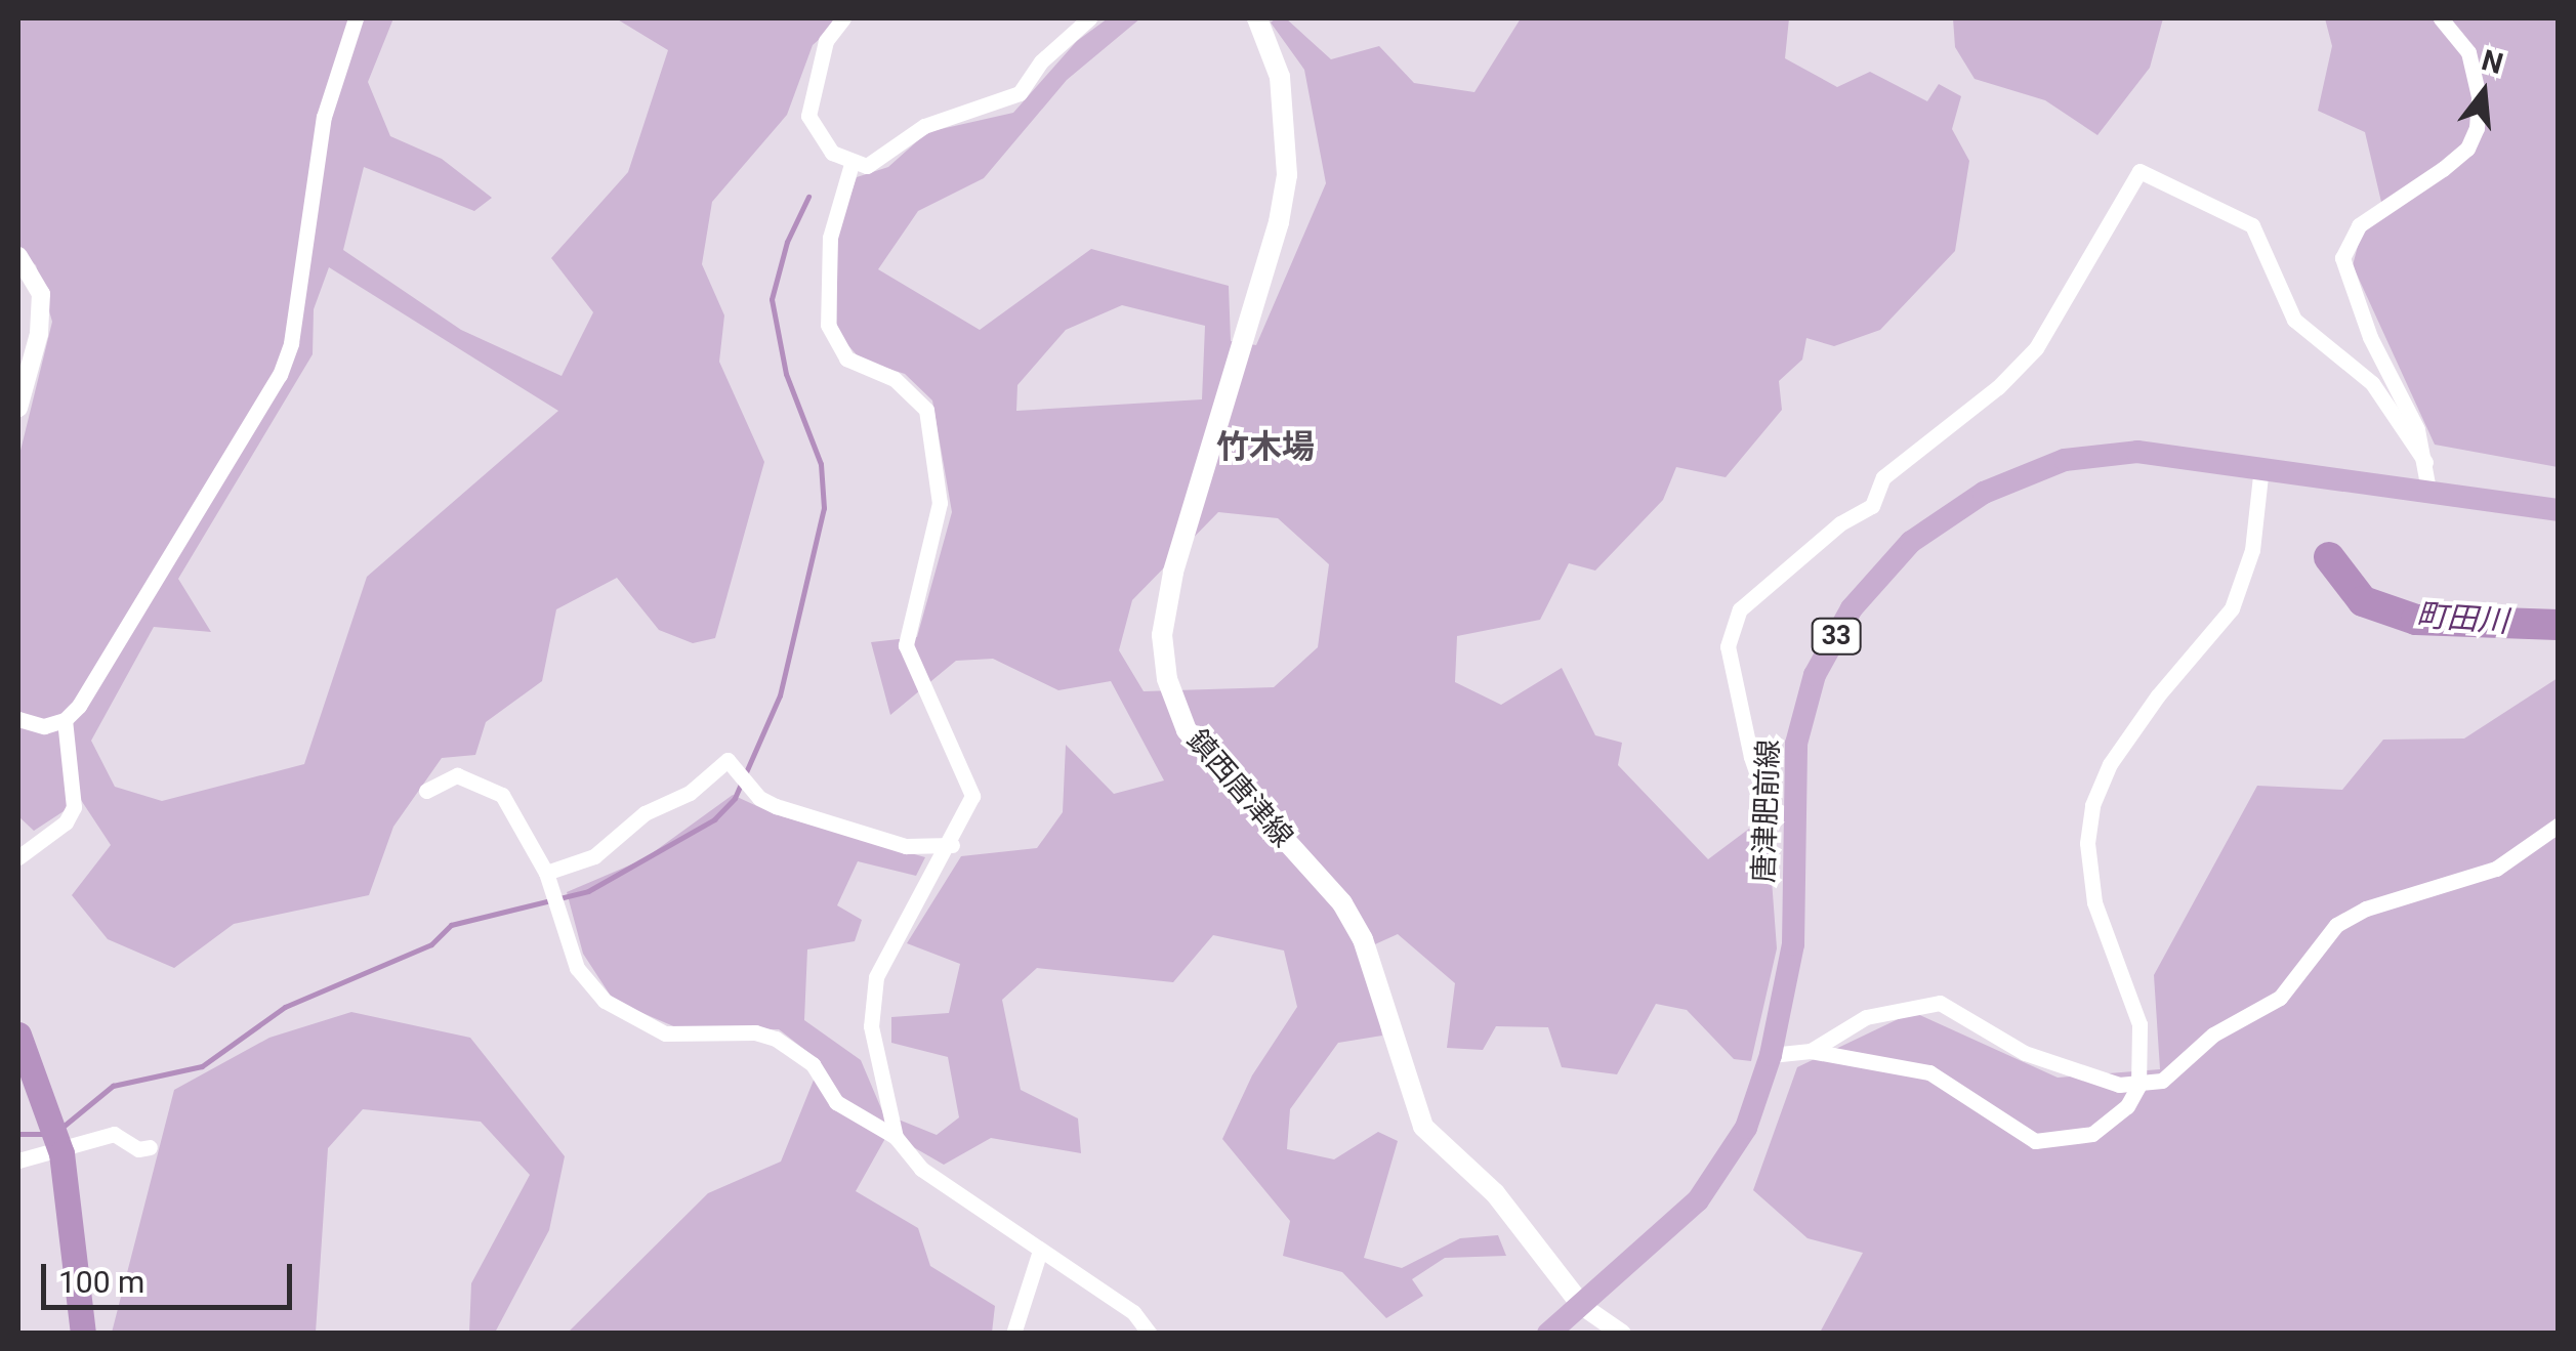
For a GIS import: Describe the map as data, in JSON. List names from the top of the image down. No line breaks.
{"streets":{"main road":["33","鎮西唐津線","唐津肥前線"]},"crossings":[["鎮西唐津線","唐津肥前線"]],"districts":["竹木場"],"water":["町田川"],"scale_bar":"100 m","north":"top"}
